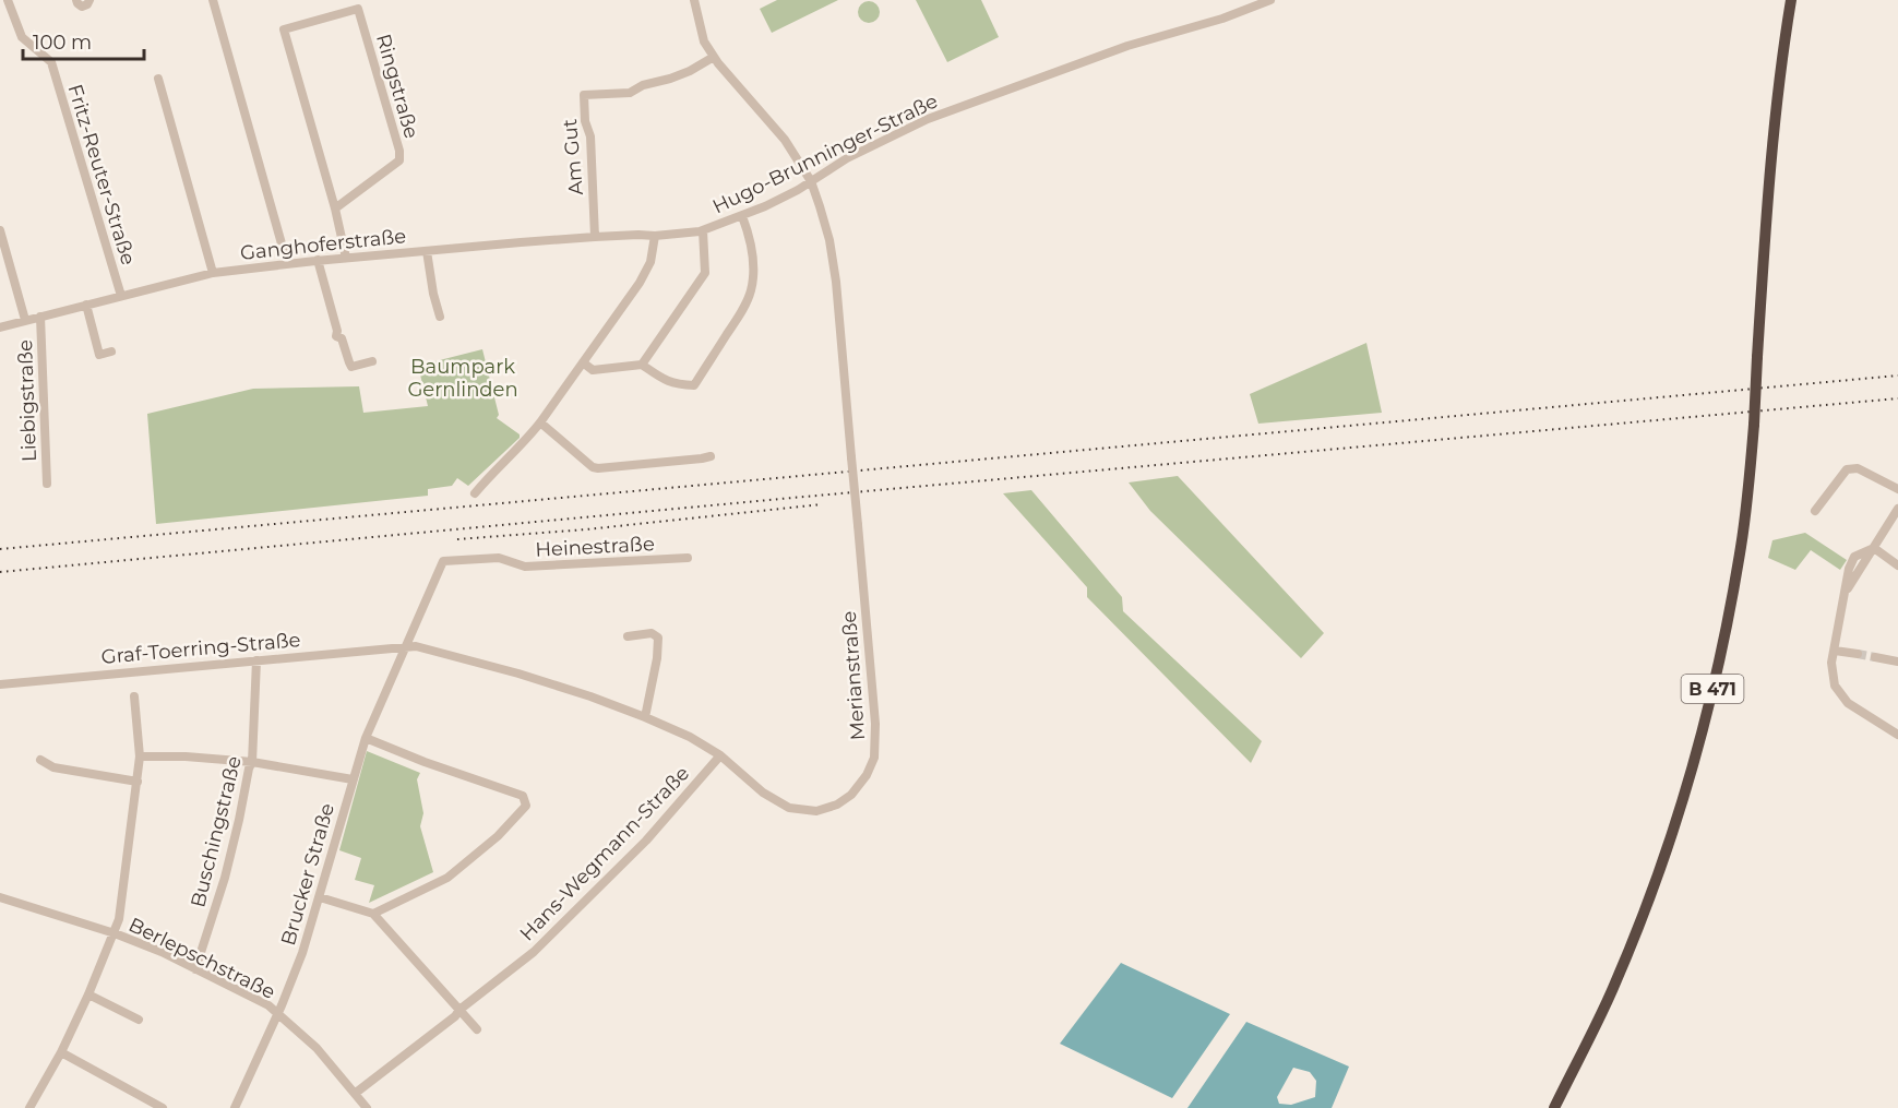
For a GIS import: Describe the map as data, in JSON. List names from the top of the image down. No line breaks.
{"streets":{"highway":["B 471"],"street":["Ringstraße","Hugo-Brunninger-Straße","Am Gut","Fritz-Reuter-Straße","Ganghoferstraße","Liebigstraße","Heinestraße","Graf-Toerring-Straße","Merianstraße","Buschingstraße","Hans-Wegmann-Straße","Brucker Straße","Berlepschstraße"]},"crossings":[["Ringstraße","Ganghoferstraße"],["Hugo-Brunninger-Straße","Ganghoferstraße"],["Hugo-Brunninger-Straße","Merianstraße"],["Am Gut","Ganghoferstraße"],["Am Gut","Merianstraße"],["Fritz-Reuter-Straße","Ganghoferstraße"],["Ganghoferstraße","Liebigstraße"],["Heinestraße","Graf-Toerring-Straße"],["Heinestraße","Merianstraße"],["Heinestraße","Brucker Straße"],["Graf-Toerring-Straße","Merianstraße"],["Graf-Toerring-Straße","Buschingstraße"],["Graf-Toerring-Straße","Brucker Straße"],["Merianstraße","Hans-Wegmann-Straße"],["Merianstraße","Brucker Straße"],["Buschingstraße","Berlepschstraße"],["Hans-Wegmann-Straße","Berlepschstraße"],["Brucker Straße","Berlepschstraße"]],"parks":["Baumpark Gernlinden"],"scale_bar":"100 m"}
